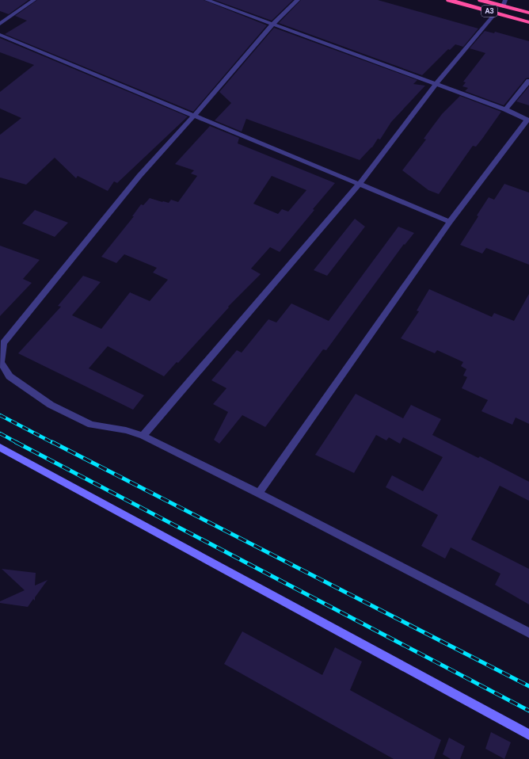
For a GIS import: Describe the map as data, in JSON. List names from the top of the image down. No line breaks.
{"streets":{"highway":["A3"]}}
